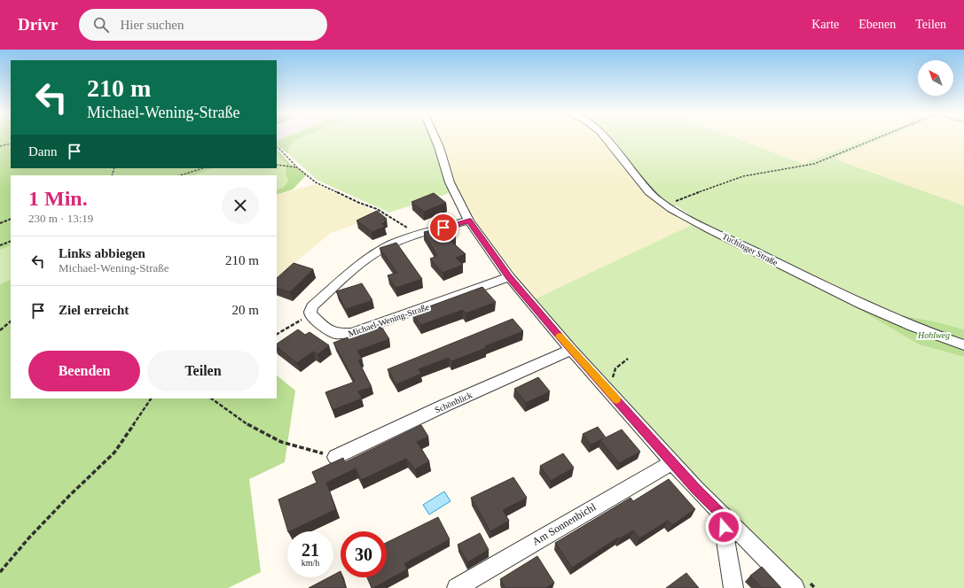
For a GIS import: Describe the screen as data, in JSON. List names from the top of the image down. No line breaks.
{"streets":{"street":["Tuchinger Straße","Michael-Wening-Straße","Schönblick","Am Sonnenbichl"]},"parks":["Hohlweg"],"north":"top left","page":{"header":"Drivr","search":"Hier suchen","nav":["Karte","Ebenen","Teilen"],"turn":["210 m","Michael-Wening-Straße"],"then":"Dann","heading":["1 Min.","230 m · 13:19"],"list":[{"name":"Links abbiegen","note":"Michael-Wening-Straße","value":"210 m"},{"name":"Ziel erreicht","value":"20 m"}],"buttons":["Beenden","Teilen"],"speed":"21 km/h","limit":"30"}}
